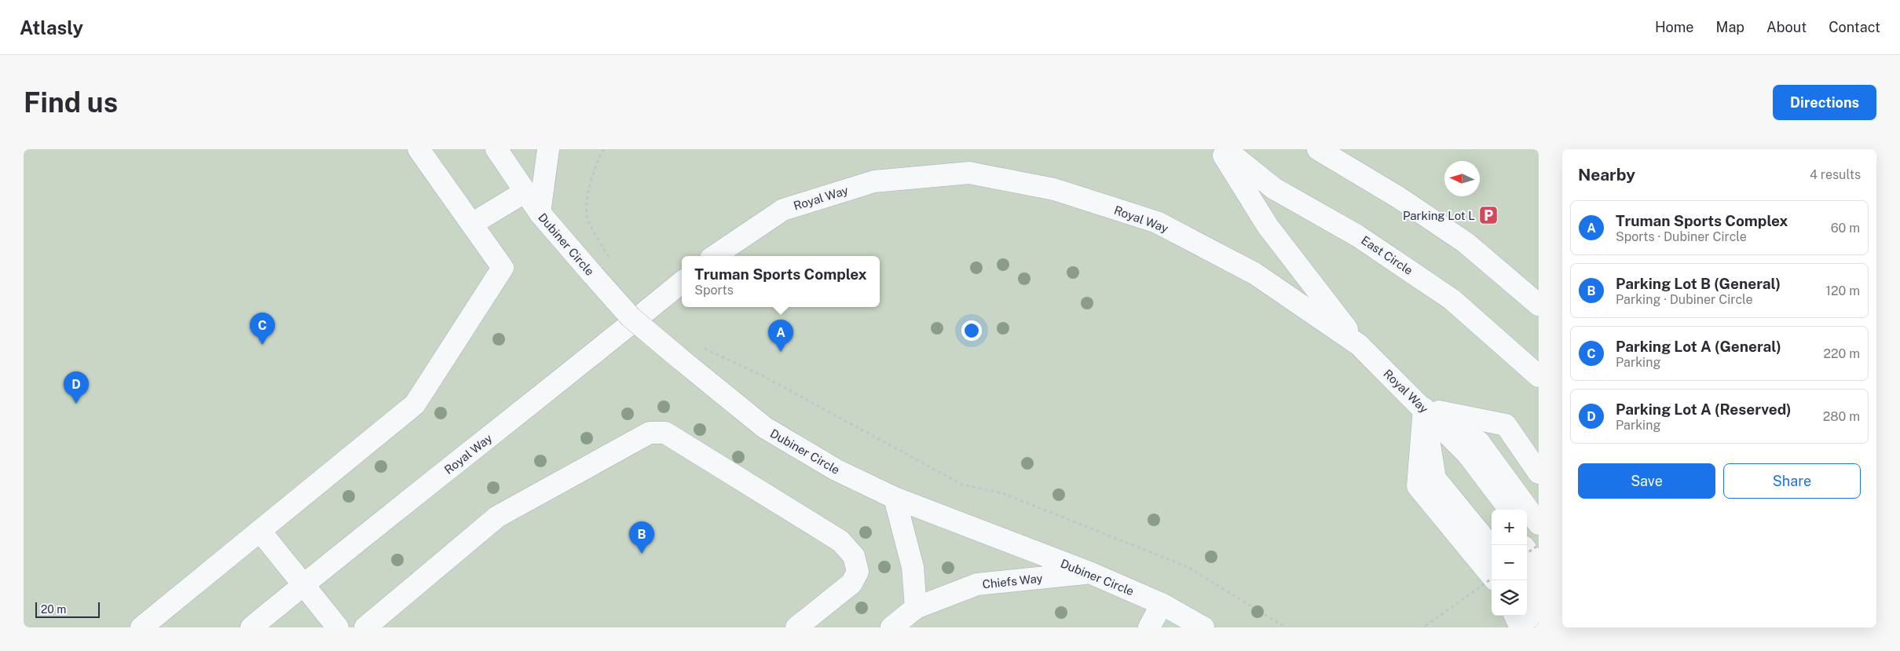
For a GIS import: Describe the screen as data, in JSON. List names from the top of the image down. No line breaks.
{"streets":{"street":["Royal Way","Dubiner Circle","East Circle","Chiefs Way"]},"crossings":[["Dubiner Circle","Chiefs Way"]],"places":{"parking":["Parking Lot L"]},"scale_bar":"20 m","north":"left","page":{"header":"Atlasly","nav":["Home","Map","About","Contact"],"buttons":["Directions",["Save","Share"]],"title":"Find us","heading":["Nearby","4 results"],"list":[{"mark":"A","name":"Truman Sports Complex","note":"Sports · Dubiner Circle","value":"60 m"},{"mark":"B","name":"Parking Lot B (General)","note":"Parking · Dubiner Circle","value":"120 m"},{"mark":"C","name":"Parking Lot A (General)","note":"Parking","value":"220 m"},{"mark":"D","name":"Parking Lot A (Reserved)","note":"Parking","value":"280 m"}],"popup":["Truman Sports Complex","Sports"],"pins":["C","A","D","B"],"map_buttons":["+","−"],"scale":"20 m"}}
